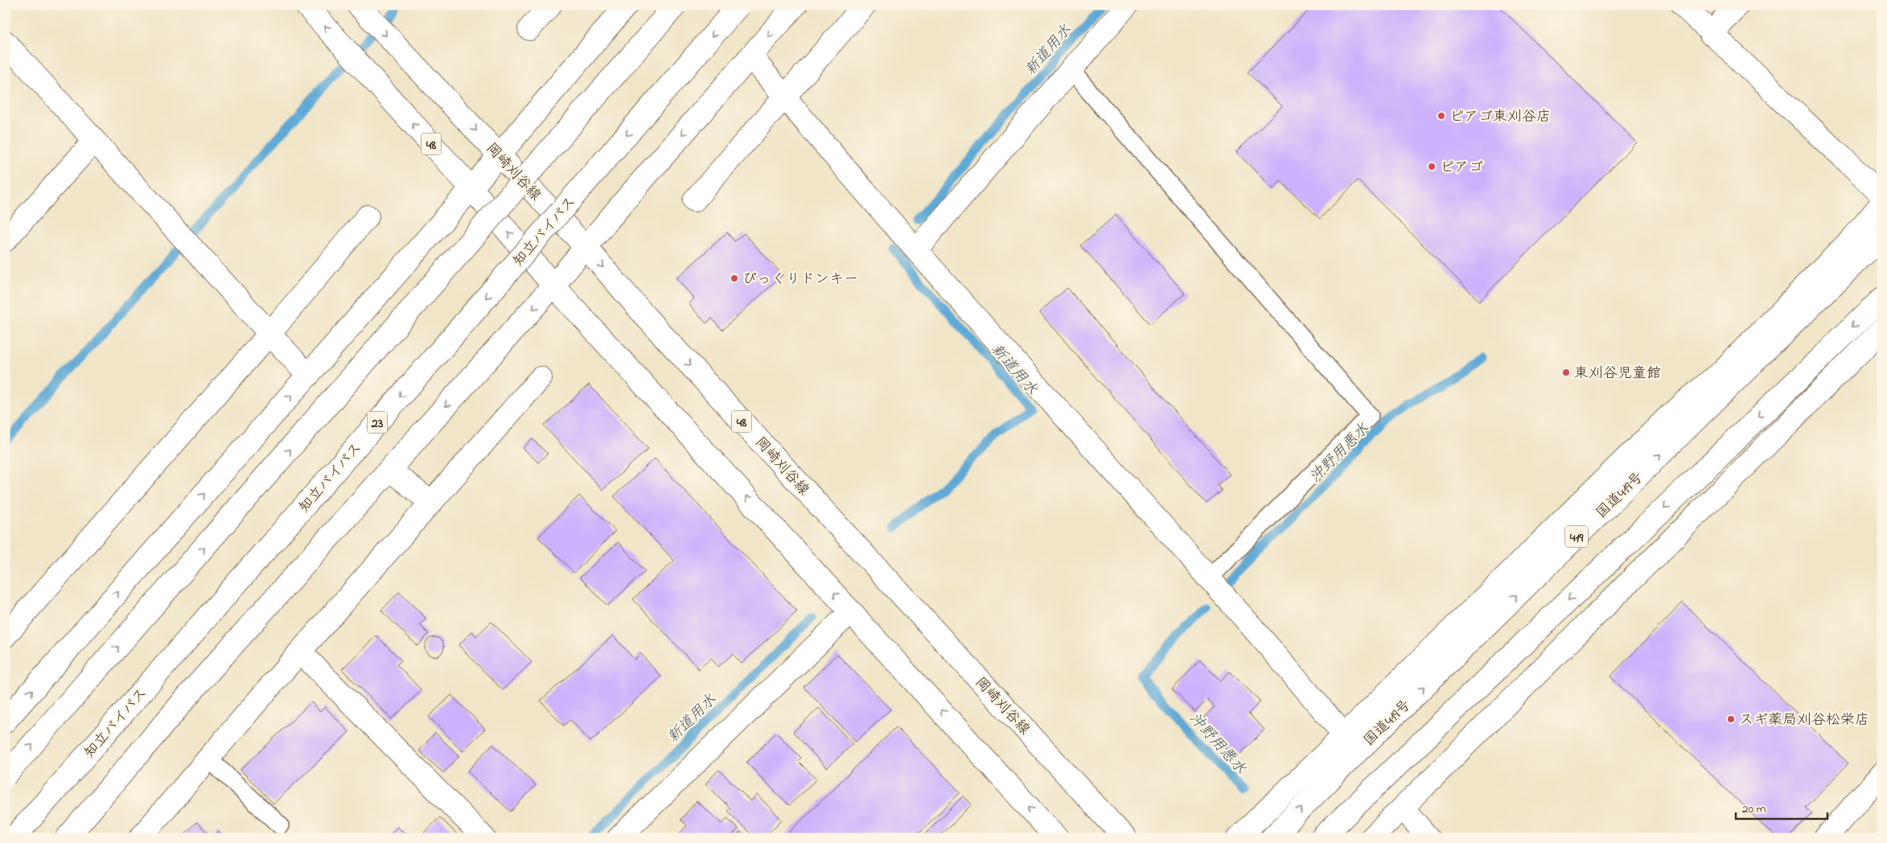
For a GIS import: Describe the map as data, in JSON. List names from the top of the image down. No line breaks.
{"streets":{"main road":["48","岡崎刈谷線","知立バイパス","23","国道419号","419"]},"water":["新道用水","沖野用悪水"],"places":["ピアゴ東刈谷店","ピアゴ","びっくりドンキー","東刈谷児童館","スギ薬局刈谷松栄店"],"scale_bar":"20 m"}
